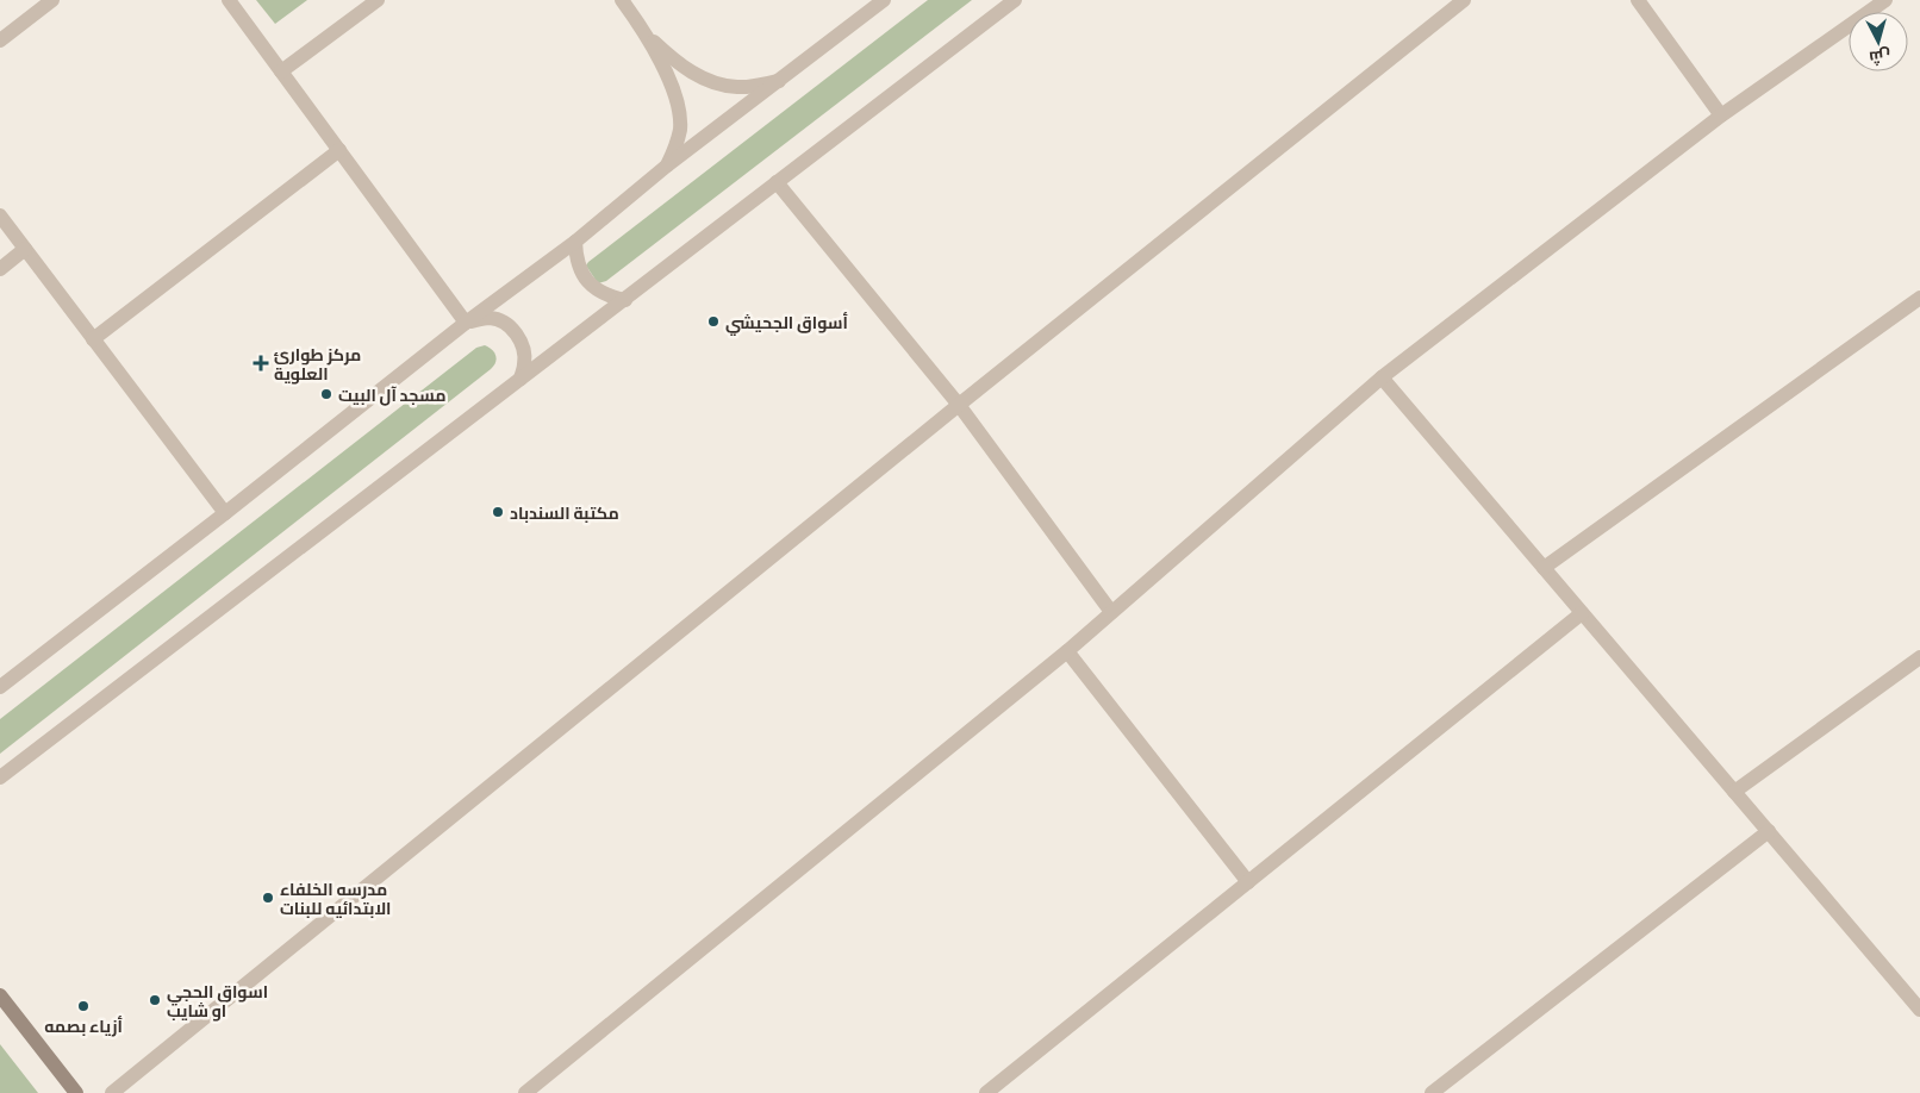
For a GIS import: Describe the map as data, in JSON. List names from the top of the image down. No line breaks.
{"places":{"other":["أسواق الجحيشي","مسجد آل البيت","مكتبة السندباد","مدرسه الخلفاء الابتدائيه للبنات","اسواق الحجي او شايب","أزياء بصمه"],"health":["مركز طوارئ العلوية"]},"north":"bottom"}
